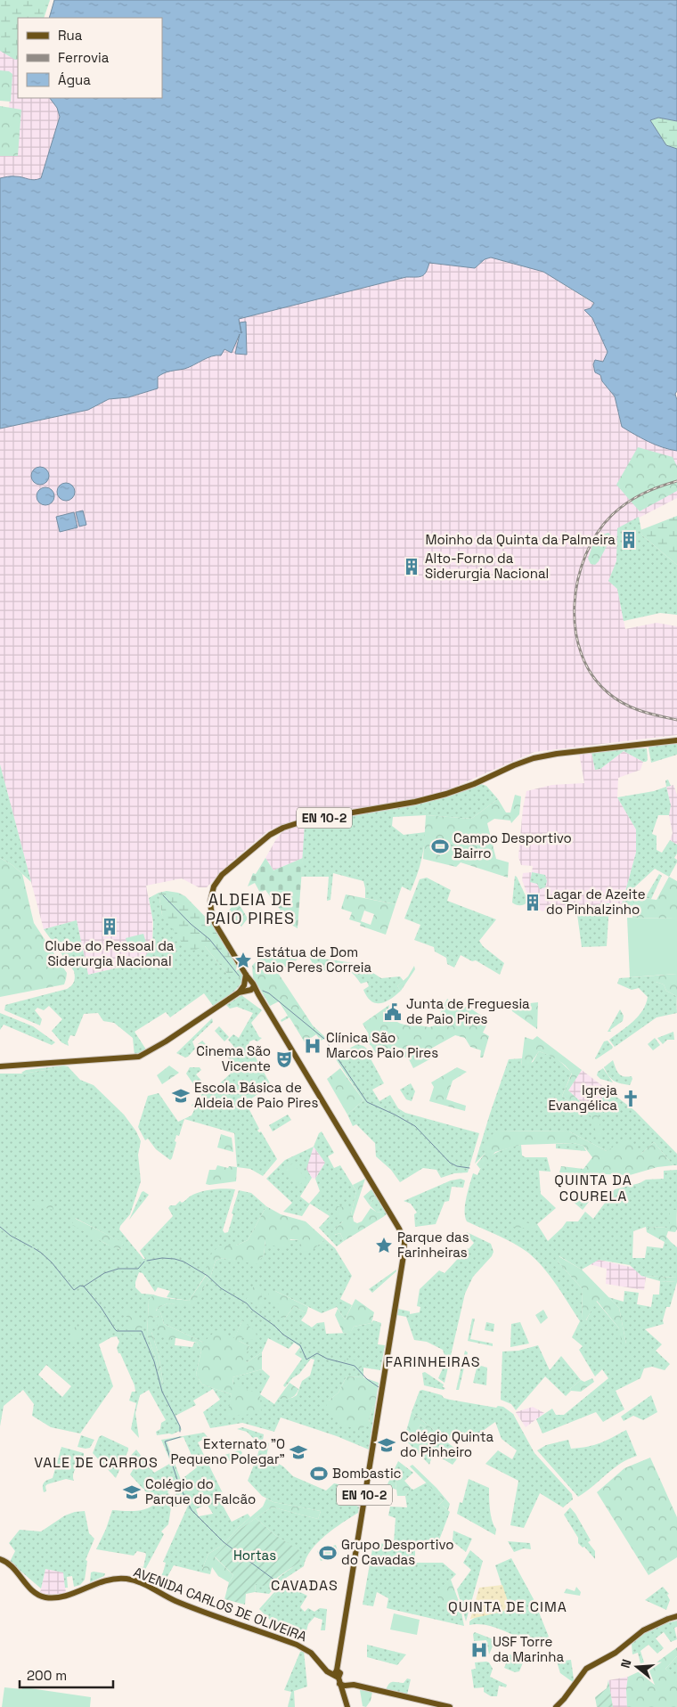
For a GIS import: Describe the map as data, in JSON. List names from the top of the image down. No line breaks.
{"streets":{"main road":["EN 10-2","AVENIDA CARLOS DE OLIVEIRA"]},"crossings":[["EN 10-2","AVENIDA CARLOS DE OLIVEIRA"]],"districts":["ALDEIA DE PAIO PIRES","QUINTA DA COURELA","FARINHEIRAS","VALE DE CARROS","CAVADAS","QUINTA DE CIMA"],"parks":["Hortas"],"places":{"building":["Moinho da Quinta da Palmeira","Alto-Forno da Siderurgia Nacional","Lagar de Azeite do Pinhalzinho","Clube do Pessoal da Siderurgia Nacional"],"sports":["Campo Desportivo Bairro","Bombastic","Grupo Desportivo do Cavadas"],"place":["Estátua de Dom Paio Peres Correia","Parque das Farinheiras"],"public building":["Junta de Freguesia de Paio Pires"],"hospital":["Clínica São Marcos Paio Pires","USF Torre da Marinha"],"theatre":["Cinema São Vicente"],"school or university":["Escola Básica de Aldeia de Paio Pires","Colégio Quinta do Pinheiro","Externato \"O Pequeno Polegar\"","Colégio do Parque do Falcão"],"church":["Igreja Evangélica"]},"legend":["Rua","Ferrovia","Água"],"scale_bar":"200 m","north":"left"}
